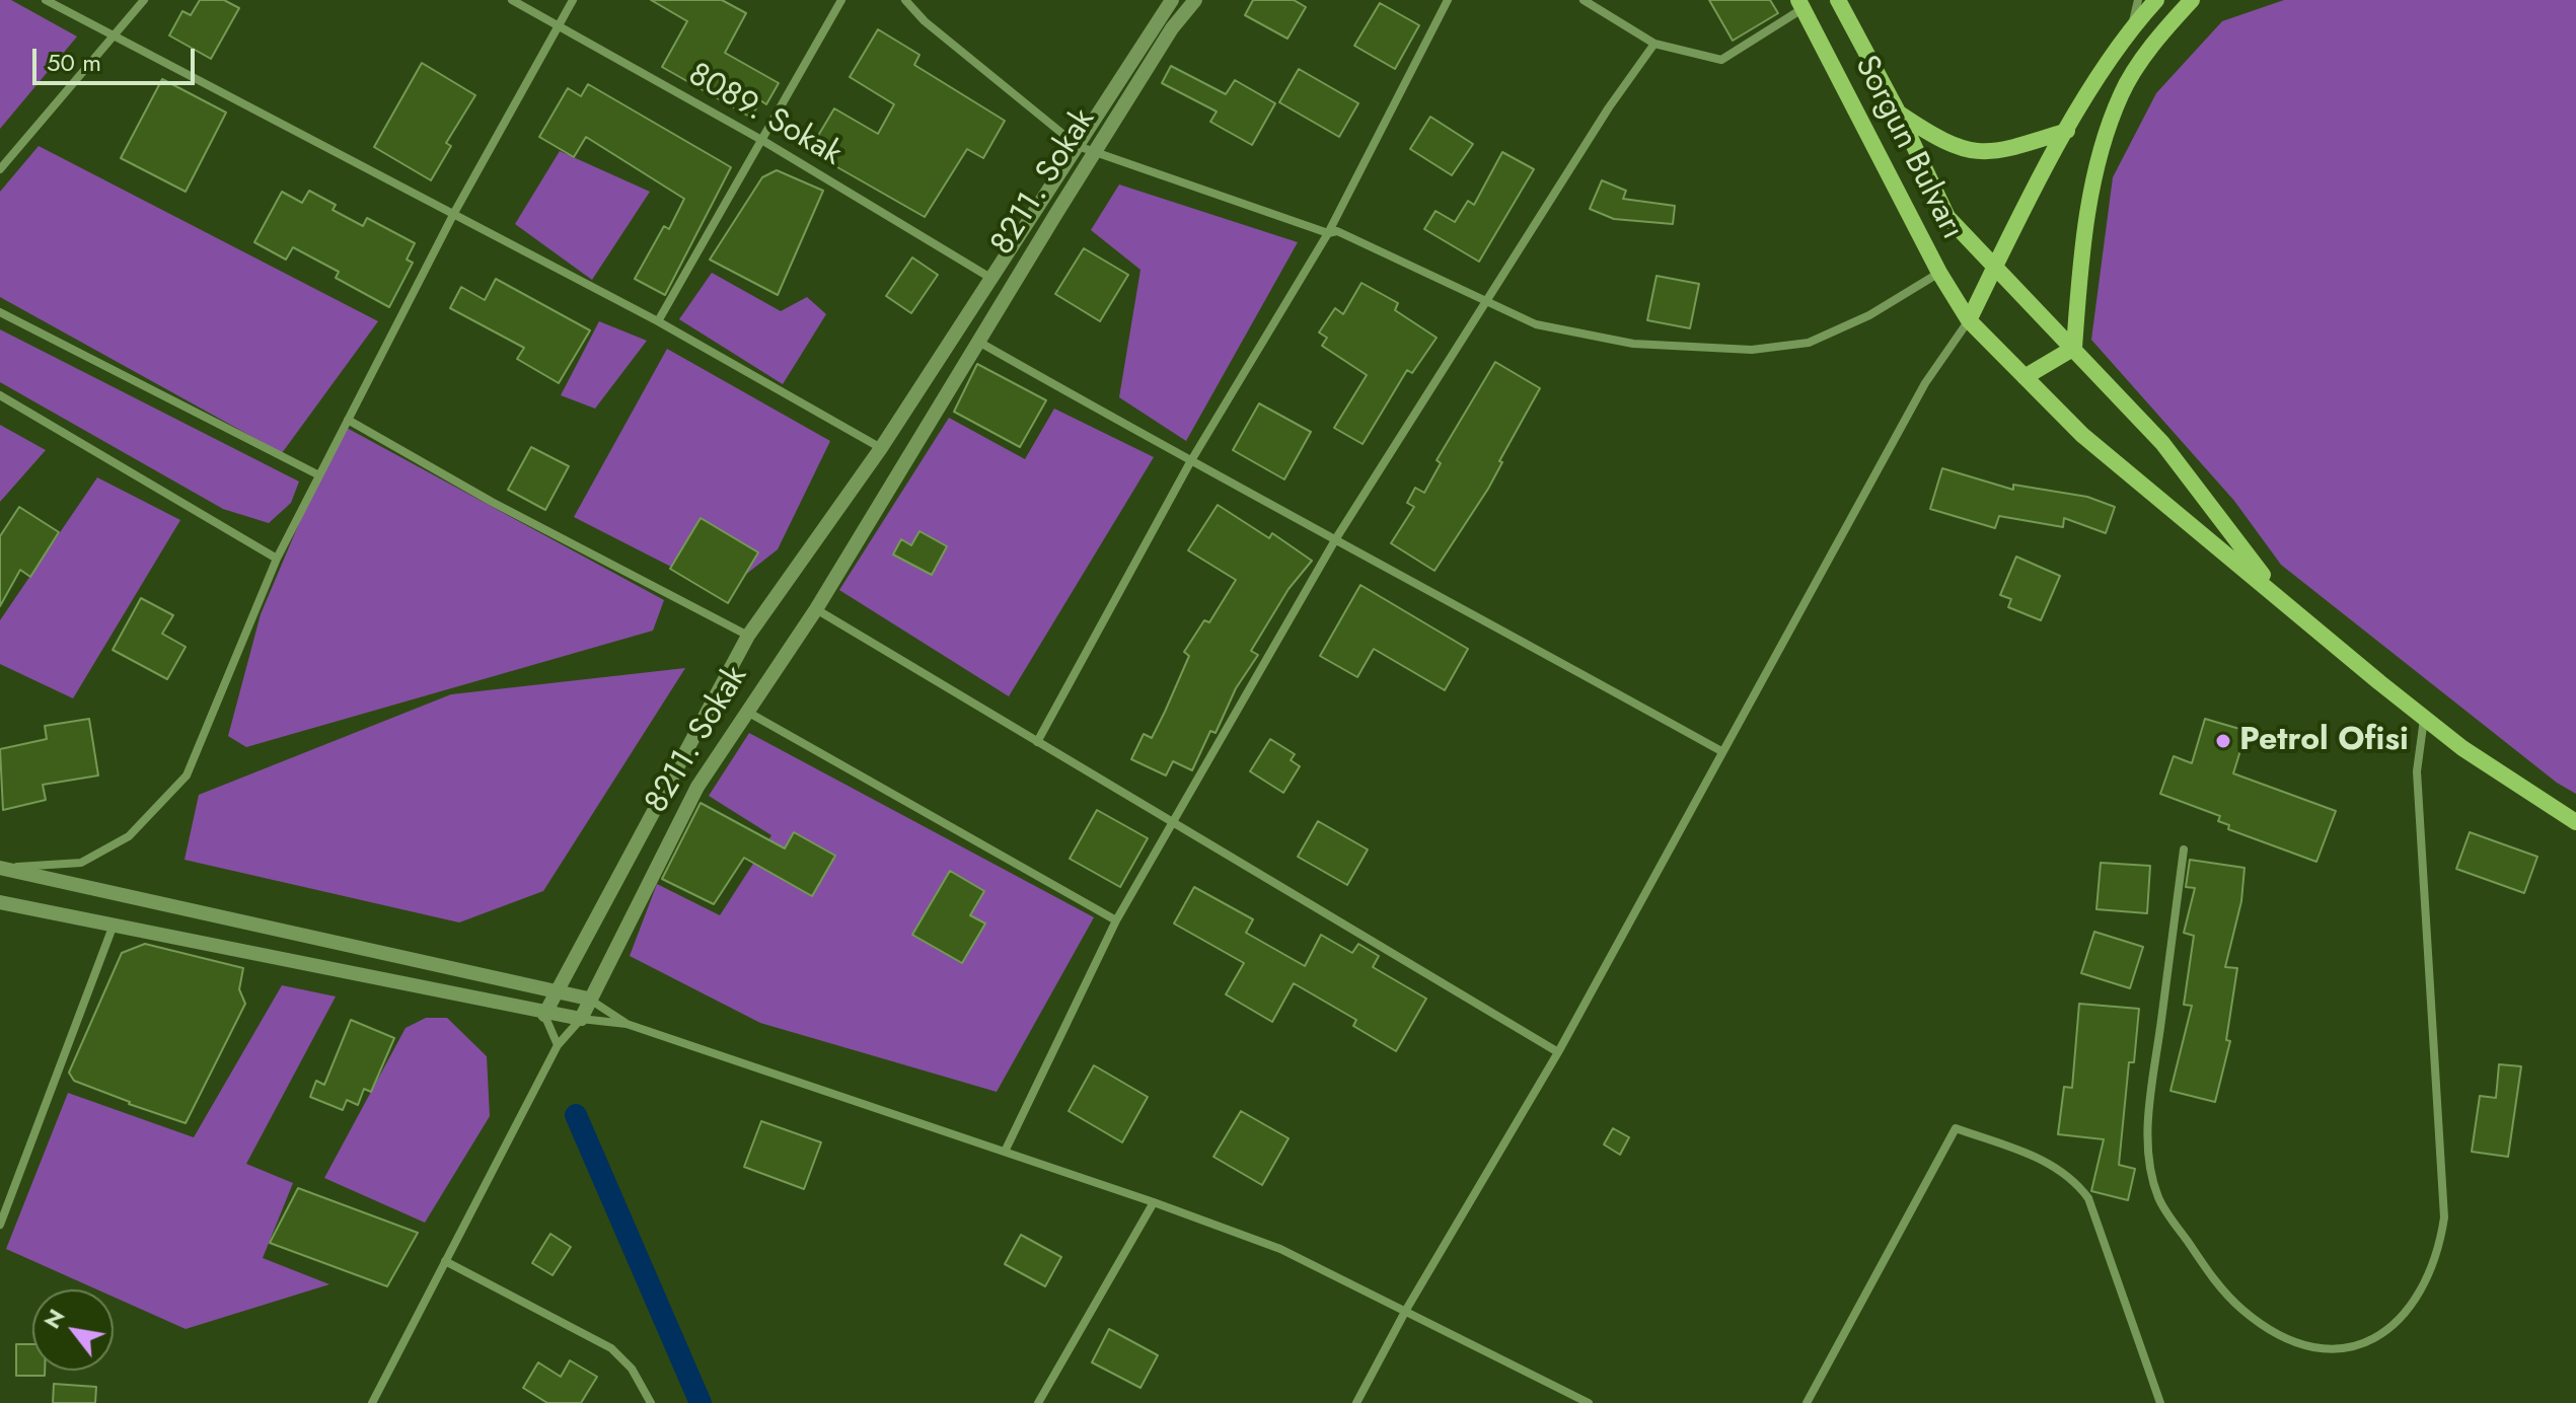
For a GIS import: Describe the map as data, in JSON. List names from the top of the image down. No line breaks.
{"streets":{"main road":["Sorgun Bulvarı"],"street":["8089. Sokak","8211. Sokak"]},"places":["Petrol Ofisi"],"scale_bar":"50 m","north":"top left"}
